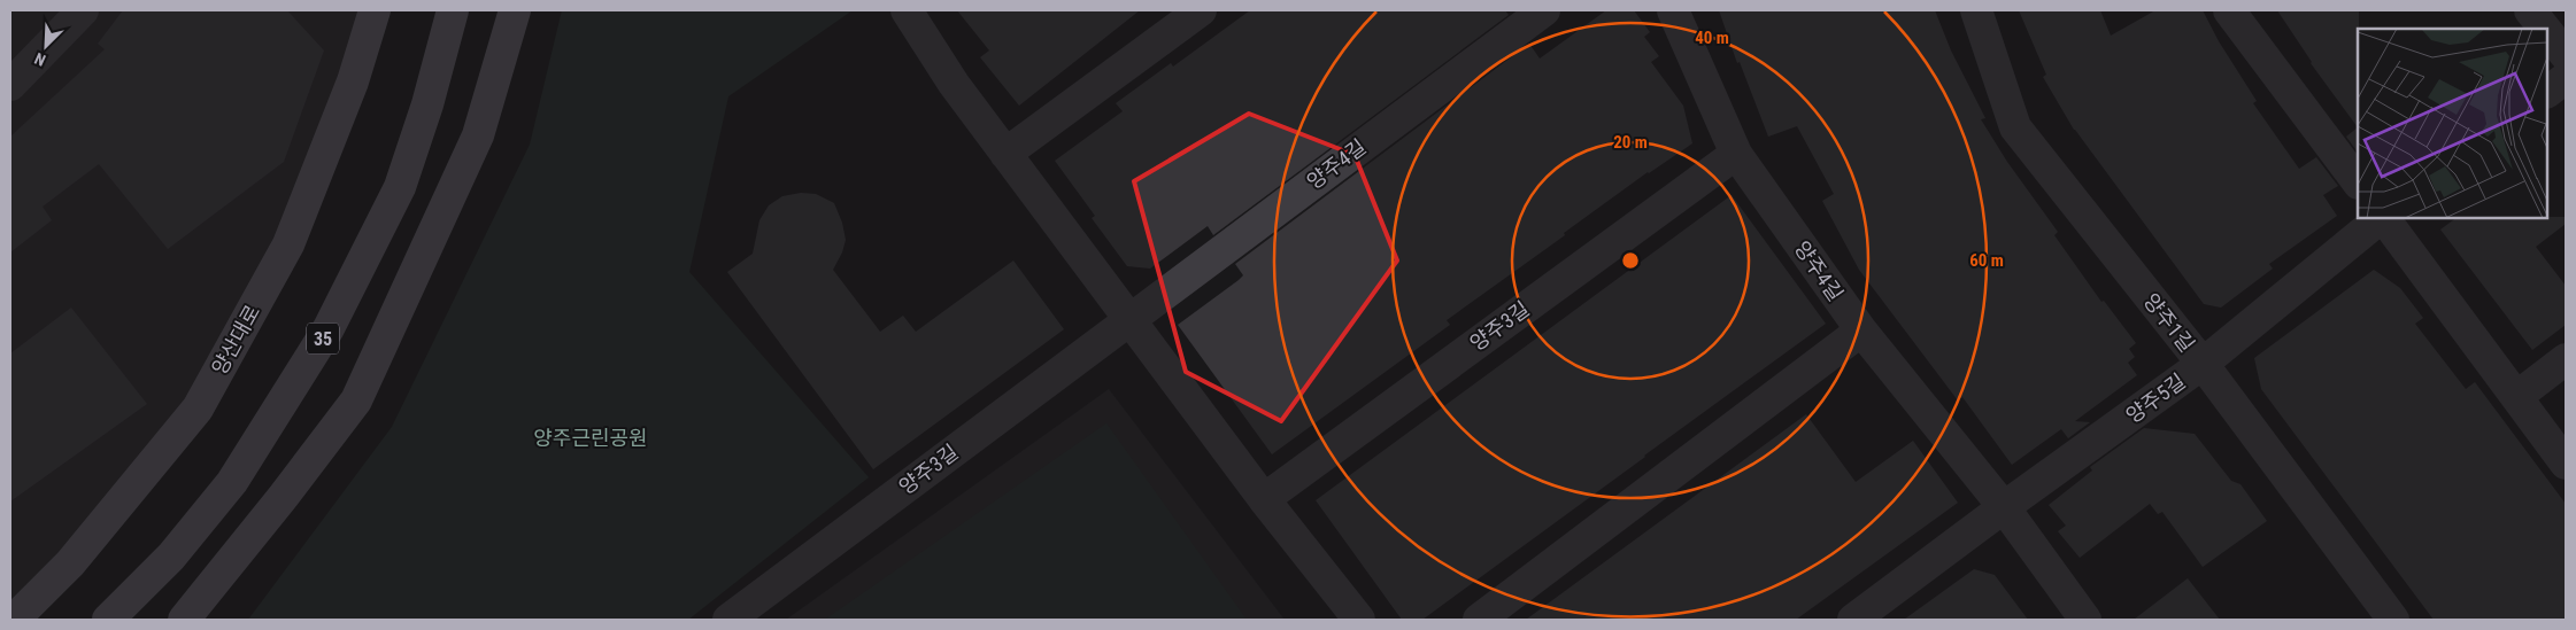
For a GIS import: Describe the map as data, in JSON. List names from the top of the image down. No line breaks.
{"streets":{"main road":["35","양산대로"],"street":["양주4길","양주1길","양주3길","양주5길"]},"crossings":[["양주4길","양주3길"],["양주4길","양주5길"],["양주1길","양주5길"]],"parks":["양주근린공원"],"north":"bottom left","rings":["40 m","20 m","60 m"]}
